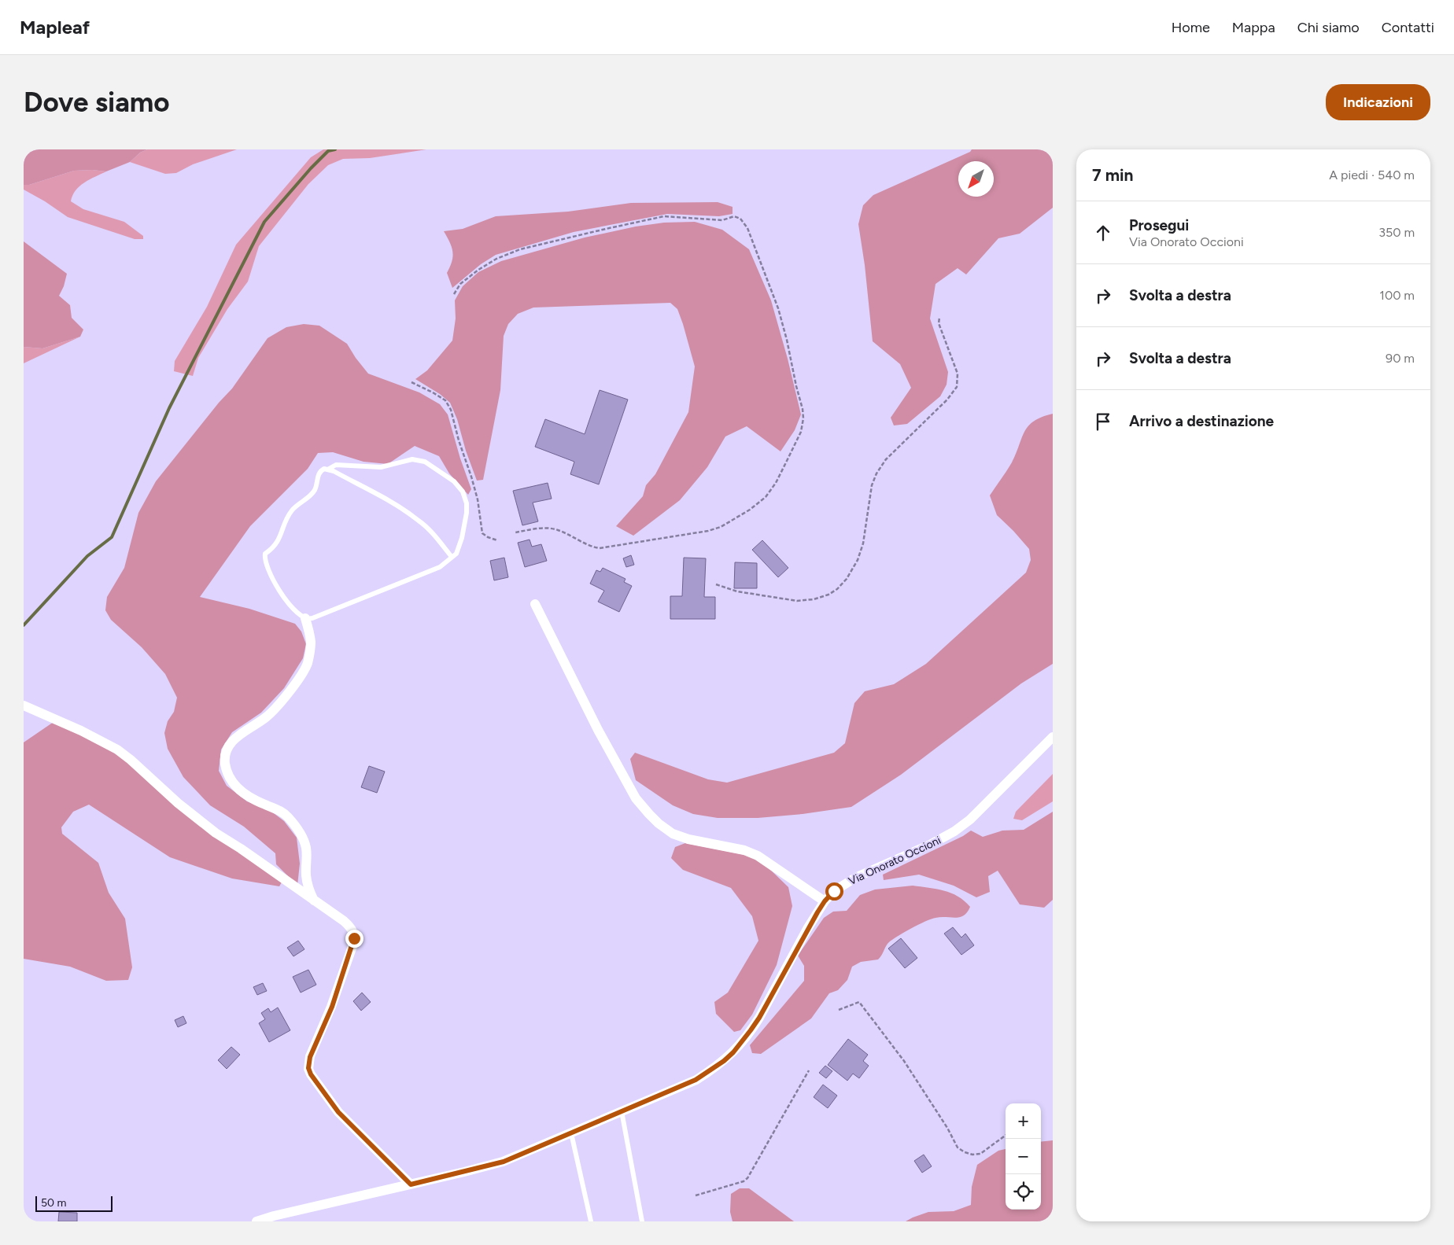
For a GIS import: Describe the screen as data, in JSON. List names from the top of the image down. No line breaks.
{"streets":{"street":["Via Onorato Occioni"]},"scale_bar":"50 m","north":"bottom left","page":{"header":"Mapleaf","nav":["Home","Mappa","Chi siamo","Contatti"],"buttons":"Indicazioni","title":"Dove siamo","heading":["7 min","A piedi · 540 m"],"list":[["Prosegui","Via Onorato Occioni","350 m"],["Svolta a destra","100 m"],["Svolta a destra","90 m"],"Arrivo a destinazione"],"map_buttons":["+","−"],"scale":"50 m"}}
